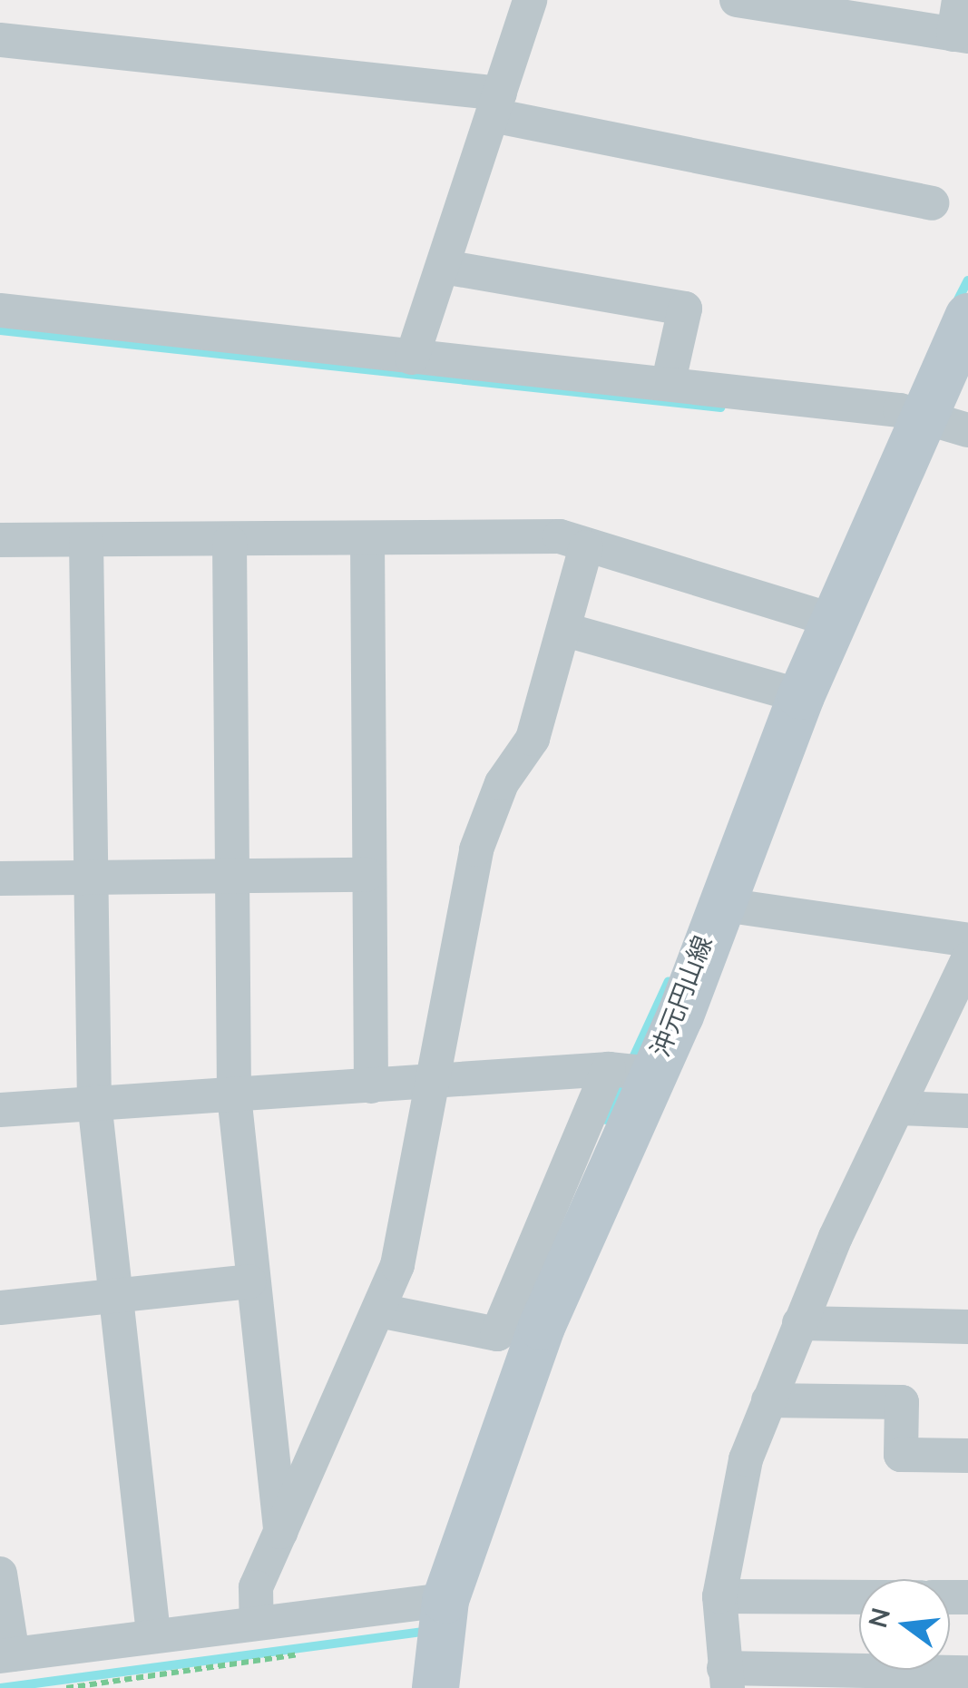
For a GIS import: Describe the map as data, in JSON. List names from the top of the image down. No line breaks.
{"streets":{"main road":["沖元円山線"]},"north":"left"}
